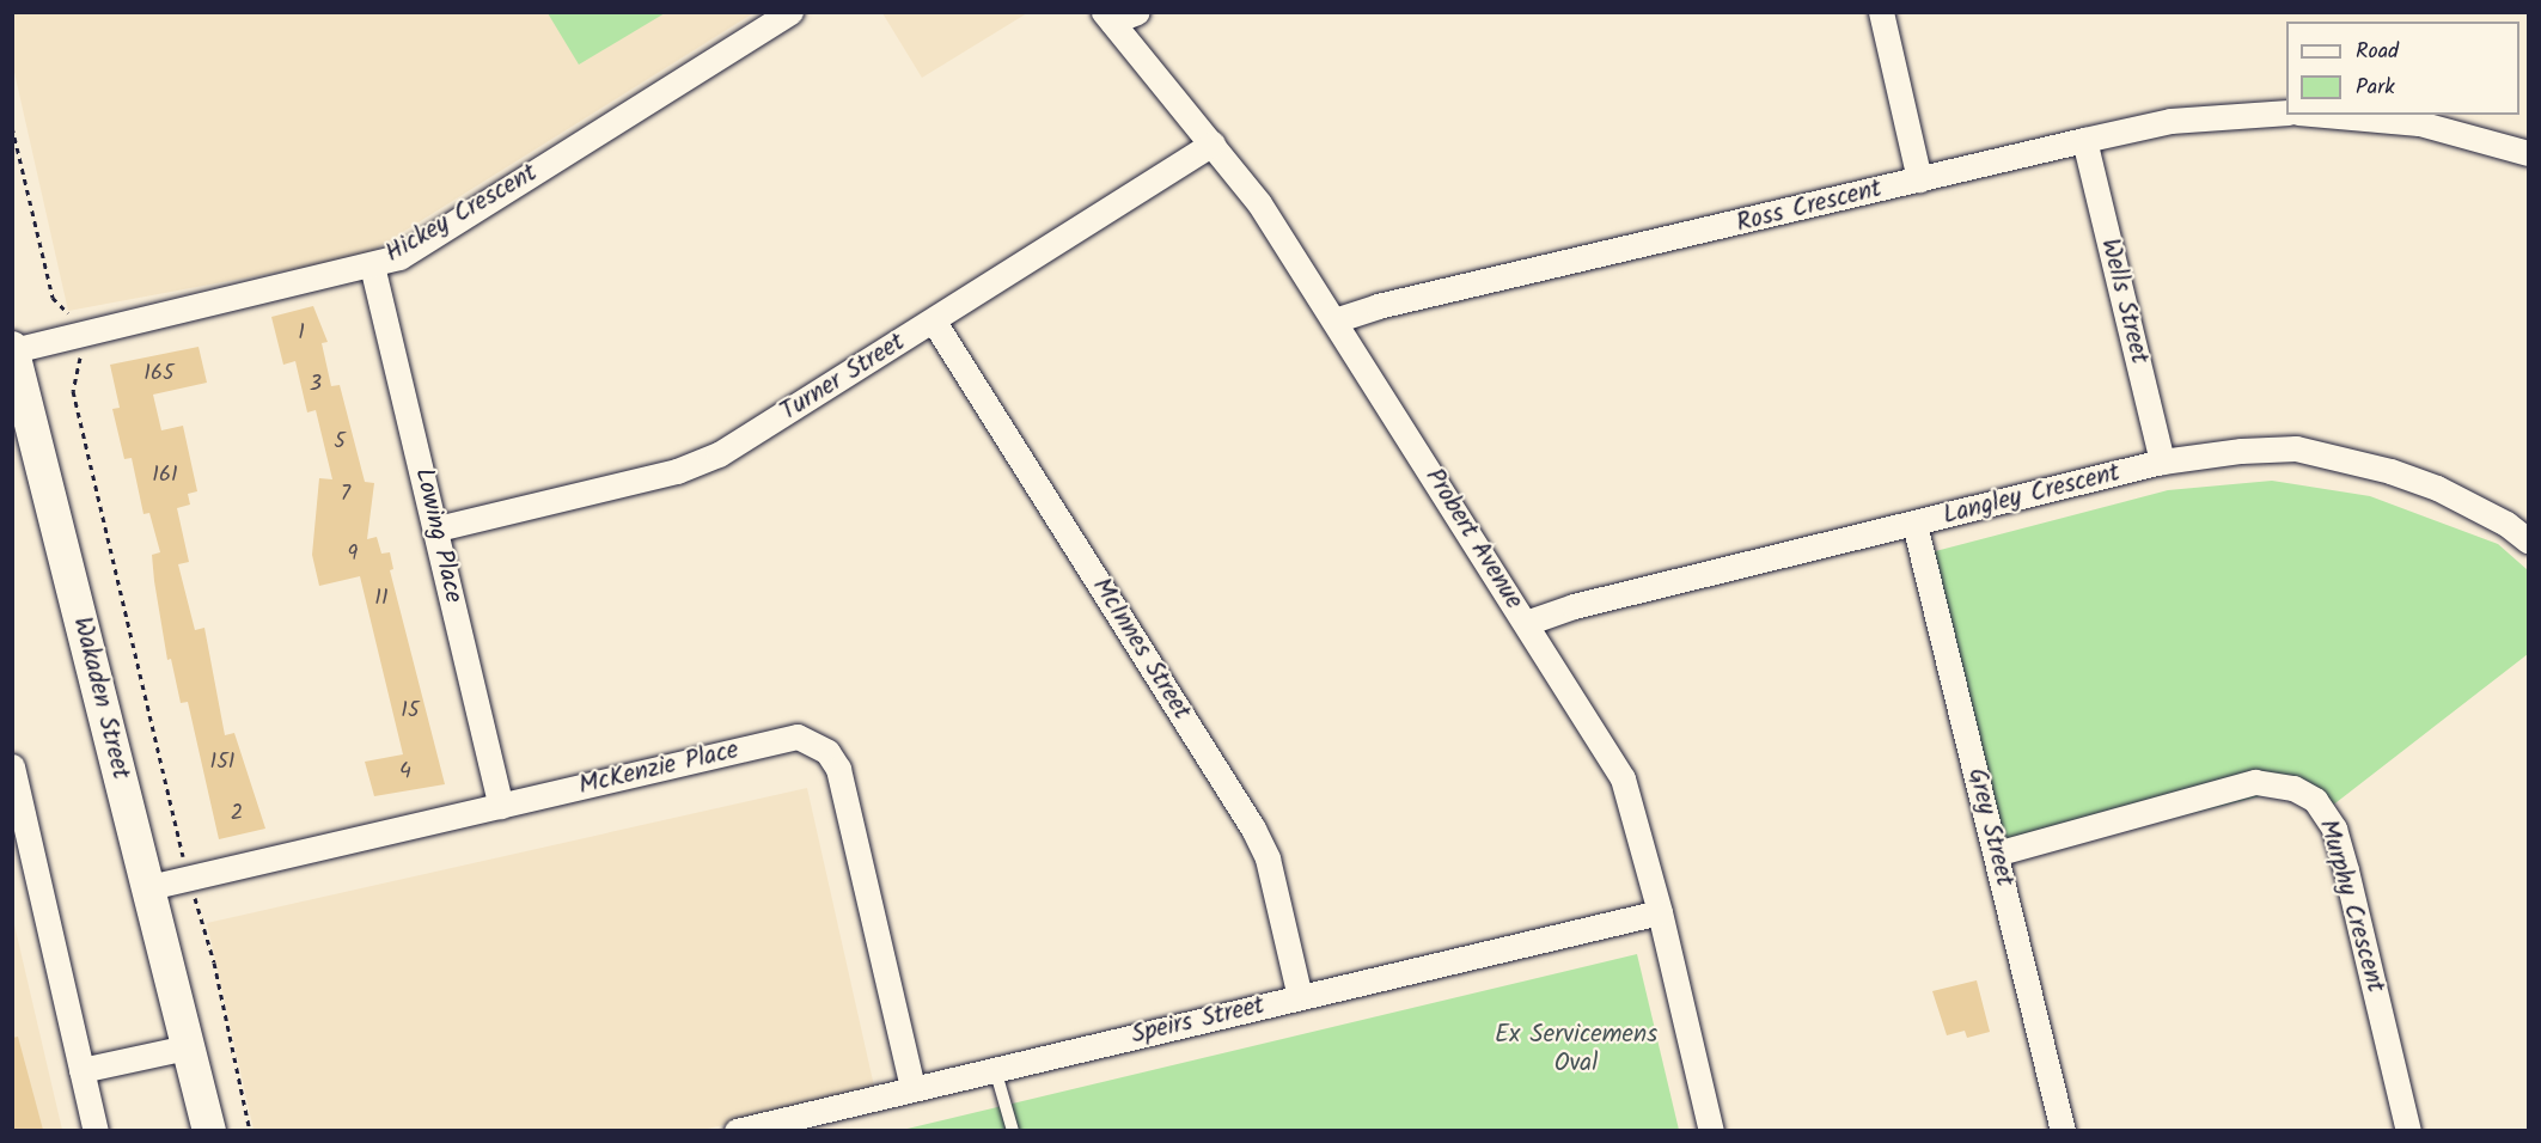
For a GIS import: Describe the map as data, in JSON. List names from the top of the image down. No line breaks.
{"streets":{"main road":["Wakaden Street"],"street":["Ross Crescent","Hickey Crescent","Wells Street","Turner Street","Langley Crescent","Lowing Place","Probert Avenue","McInnes Street","McKenzie Place","Grey Street","Murphy Crescent","Speirs Street"]},"crossings":[["Ross Crescent","Wells Street"],["Ross Crescent","Probert Avenue"],["Hickey Crescent","Lowing Place"],["Hickey Crescent","Wakaden Street"],["Wells Street","Langley Crescent"],["Turner Street","Lowing Place"],["Turner Street","Probert Avenue"],["Turner Street","McInnes Street"],["Langley Crescent","Probert Avenue"],["Langley Crescent","Grey Street"],["Lowing Place","McKenzie Place"],["Probert Avenue","Speirs Street"],["McInnes Street","Speirs Street"],["Wakaden Street","McKenzie Place"],["McKenzie Place","Speirs Street"],["Grey Street","Murphy Crescent"]],"parks":["Ex Servicemens Oval"],"house_numbers":["1","165","3","5","161","7","9","11","15","151","4","2"],"legend":["Road","Park"]}
